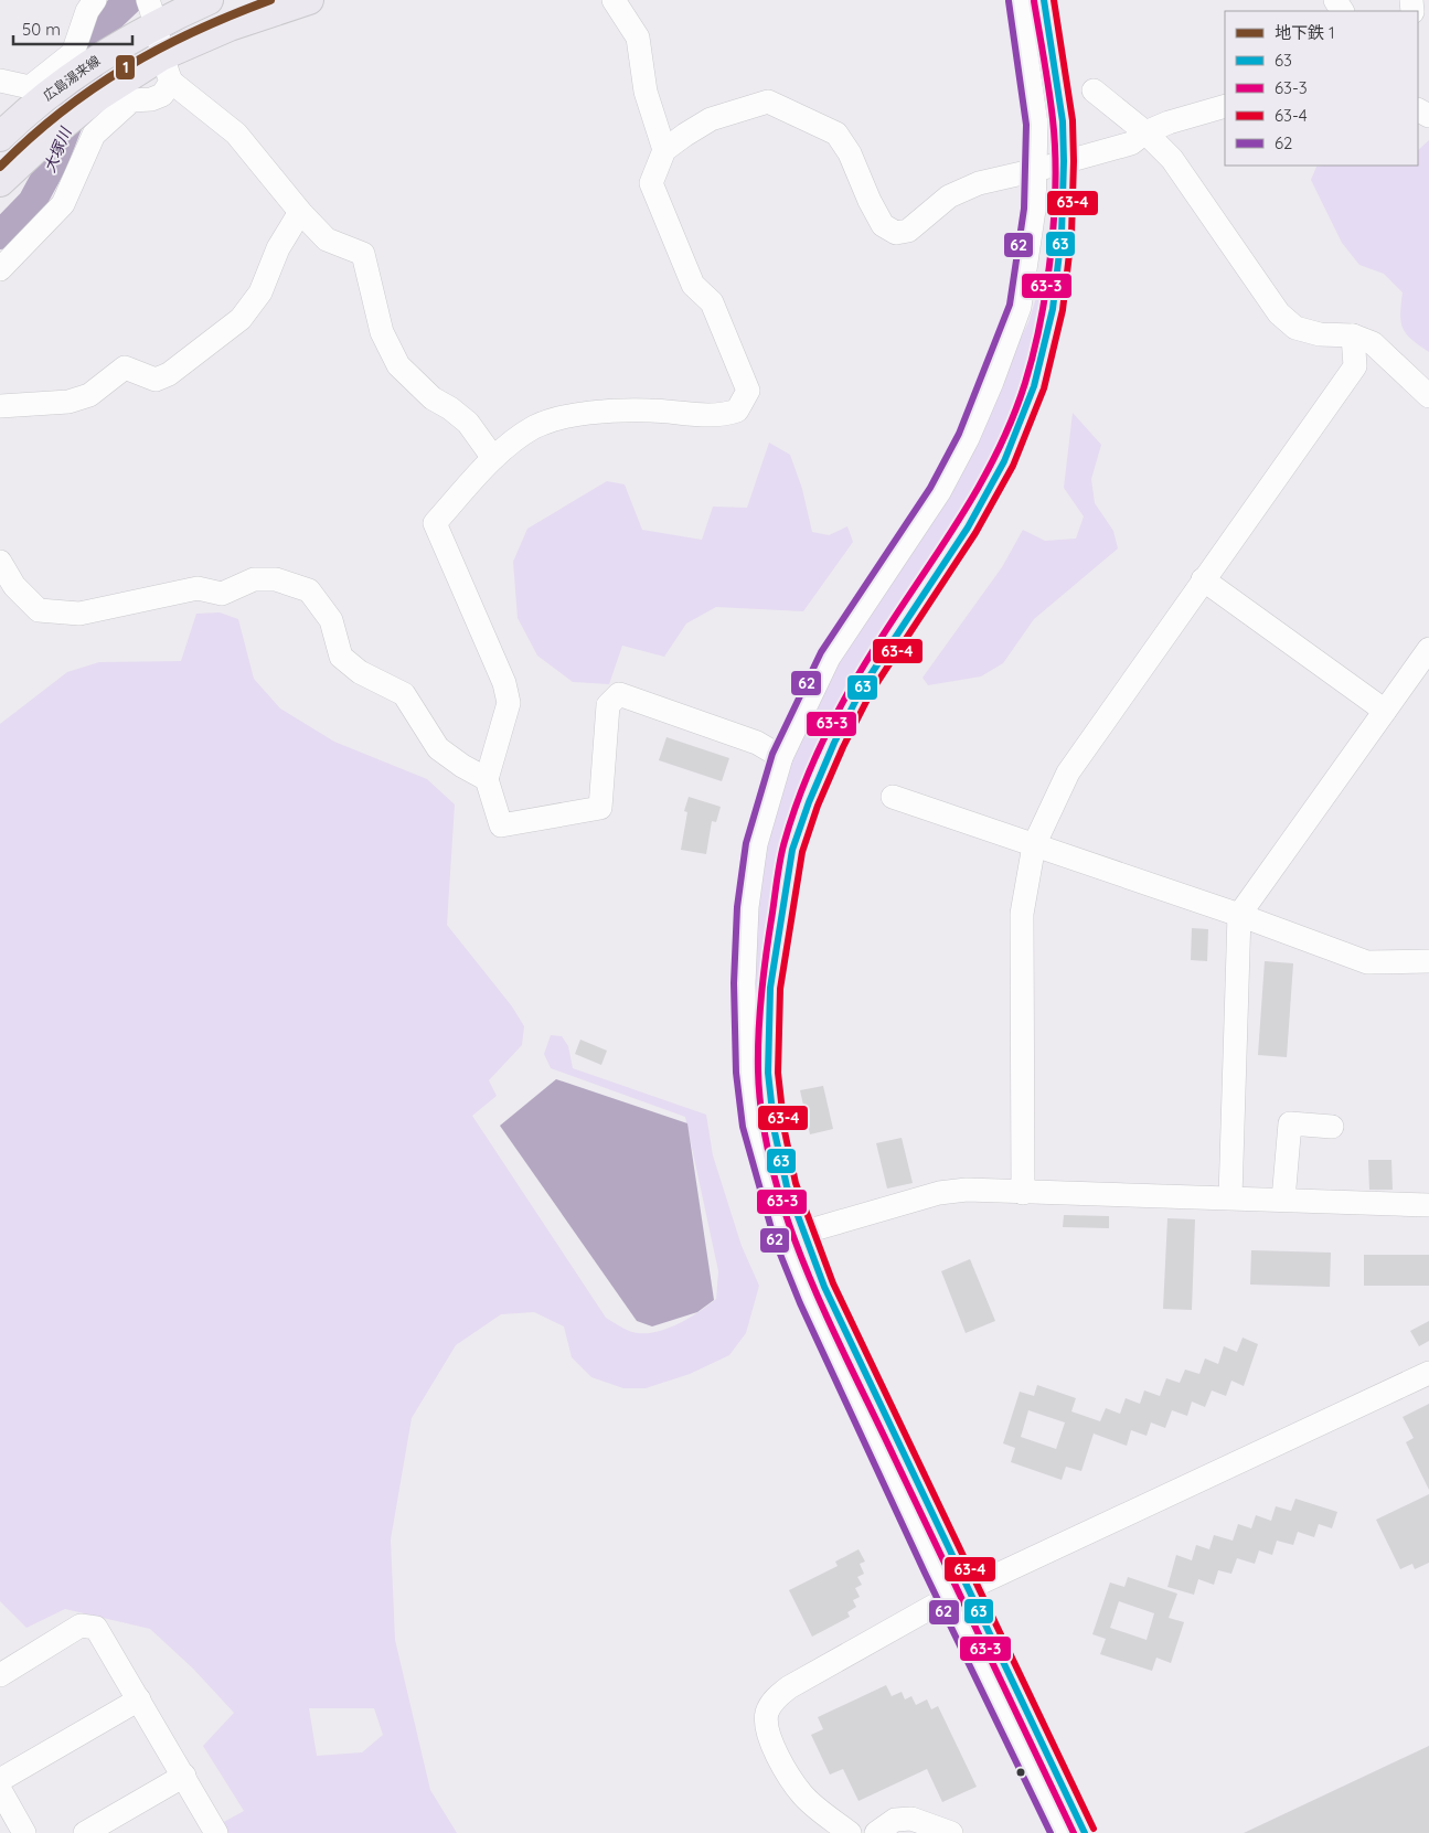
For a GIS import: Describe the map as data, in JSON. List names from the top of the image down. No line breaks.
{"streets":{"main road":["広島湯来線"]},"water":["大塚川"],"lines":["metro line 1","transit line 63","transit line 63-4","transit line 63-3","transit line 62"],"legend":["地下鉄 1","63","63-3","63-4","62"],"scale_bar":"50 m"}
